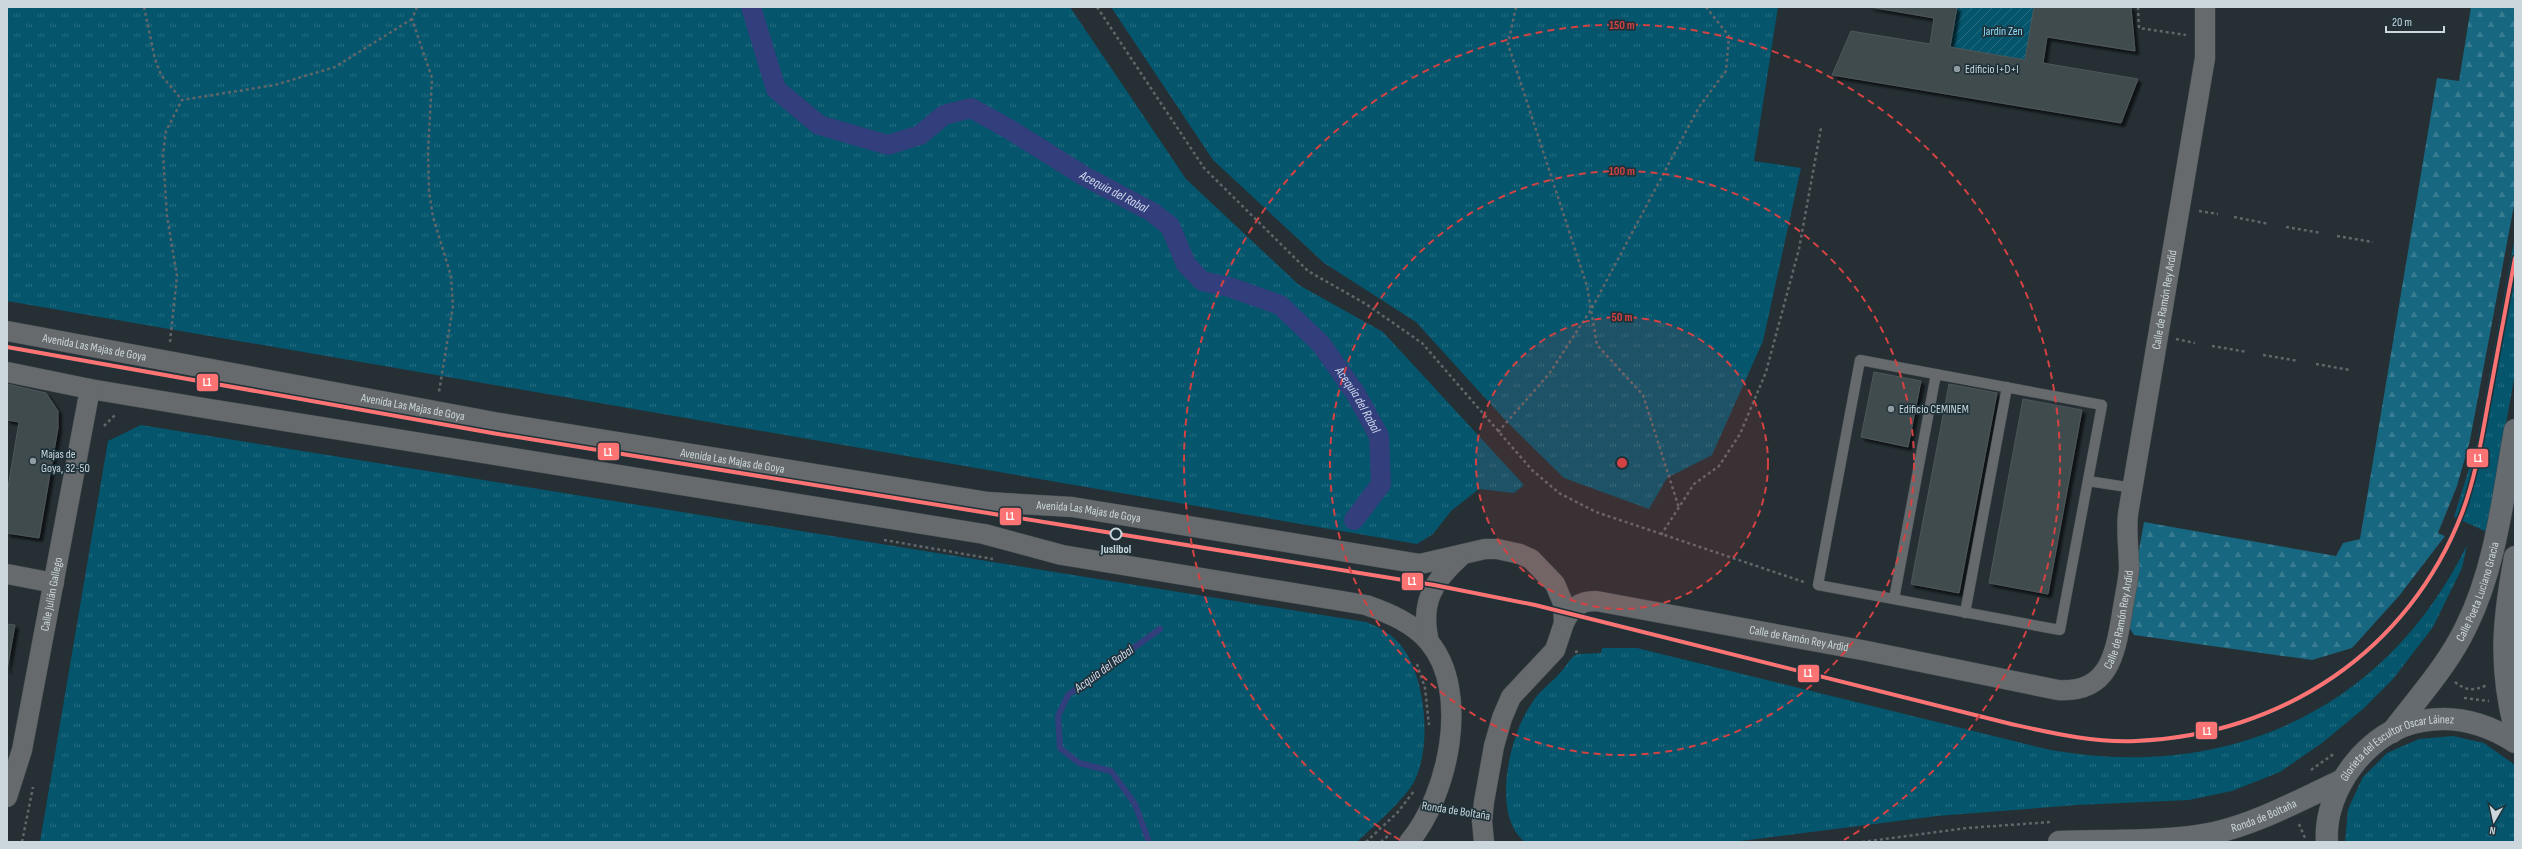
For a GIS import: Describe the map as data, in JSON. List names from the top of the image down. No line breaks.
{"streets":{"main road":["Calle Poeta Luciano Gracia","Glorieta del Escultor Oscar Láinez","Ronda de Boltaña"],"street":["Calle de Ramón Rey Ardid","Avenida Las Majas de Goya","Calle Julián Gallego"]},"crossings":[["Calle de Ramón Rey Ardid","Avenida Las Majas de Goya"],["Avenida Las Majas de Goya","Calle Julián Gallego"],["Avenida Las Majas de Goya","Ronda de Boltaña"],["Calle Poeta Luciano Gracia","Glorieta del Escultor Oscar Láinez"],["Glorieta del Escultor Oscar Láinez","Ronda de Boltaña"]],"water":["Acequia del Rabal","Acquia del Rabal"],"parks":["Jardín Zen"],"places":["Edificio I+D+I","Edificio CEMINEM","Majas de Goya, 32-50","Juslibol"],"lines":["transit line L1"],"scale_bar":"20 m","north":"bottom","rings":["150 m","100 m","50 m"]}
